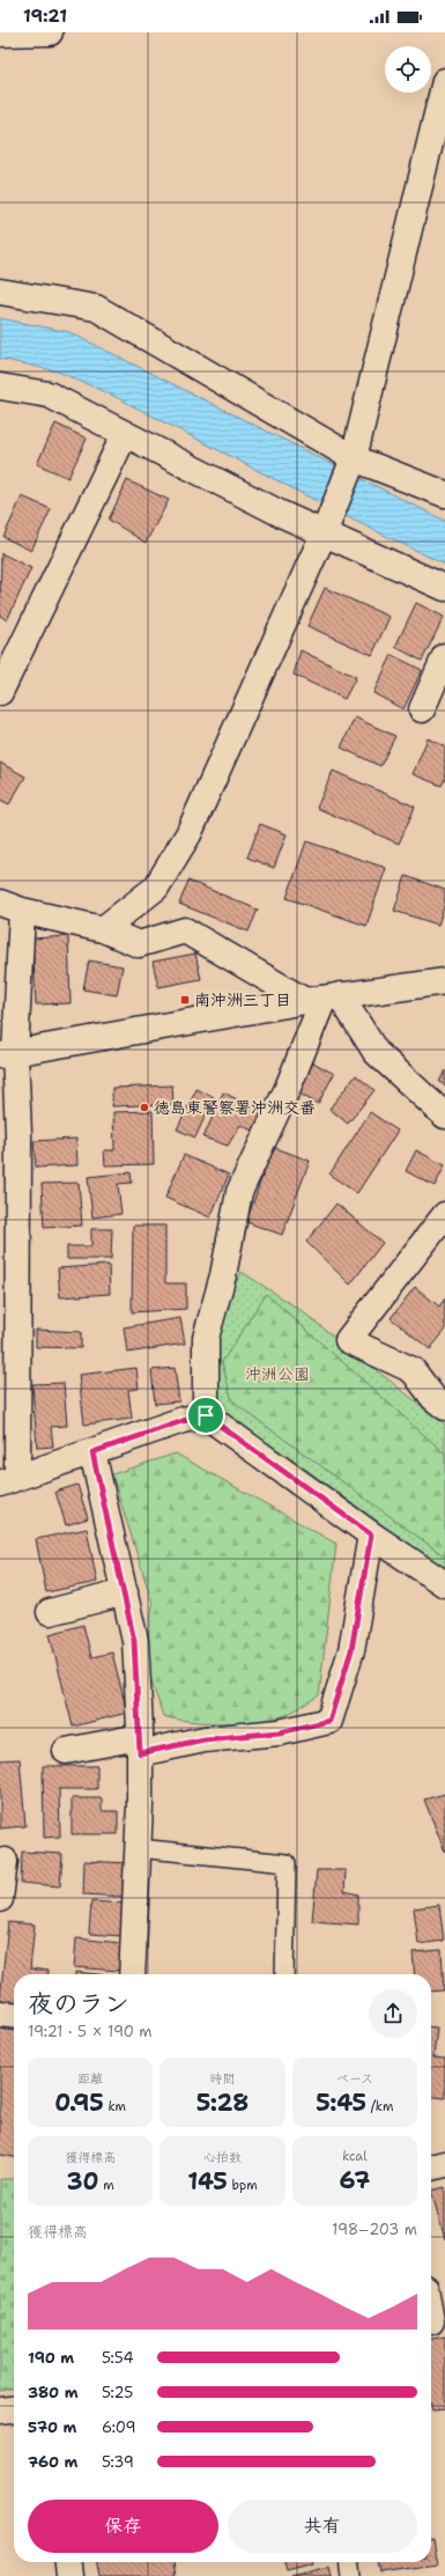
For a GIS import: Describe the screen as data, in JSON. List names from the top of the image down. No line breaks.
{"parks":["沖洲公園"],"places":{"transit":["南沖洲三丁目"],"other":["徳島東警察署沖洲交番"]},"page":{"status":"19:21","heading":["夜のラン","19:21 · 5 × 190 m"],"stats":[["距離","0.95 km"],["時間","5:28"],["ペース","5:45 /km"],["獲得標高","30 m"],["心拍数","145 bpm"],["kcal","67"]],"chart":["獲得標高","198–203 m"],"list":[{"name":"190 m","note":"5:54"},{"name":"380 m","note":"5:25"},{"name":"570 m","note":"6:09"},{"name":"760 m","note":"5:39"}],"buttons":["保存","共有"]}}
